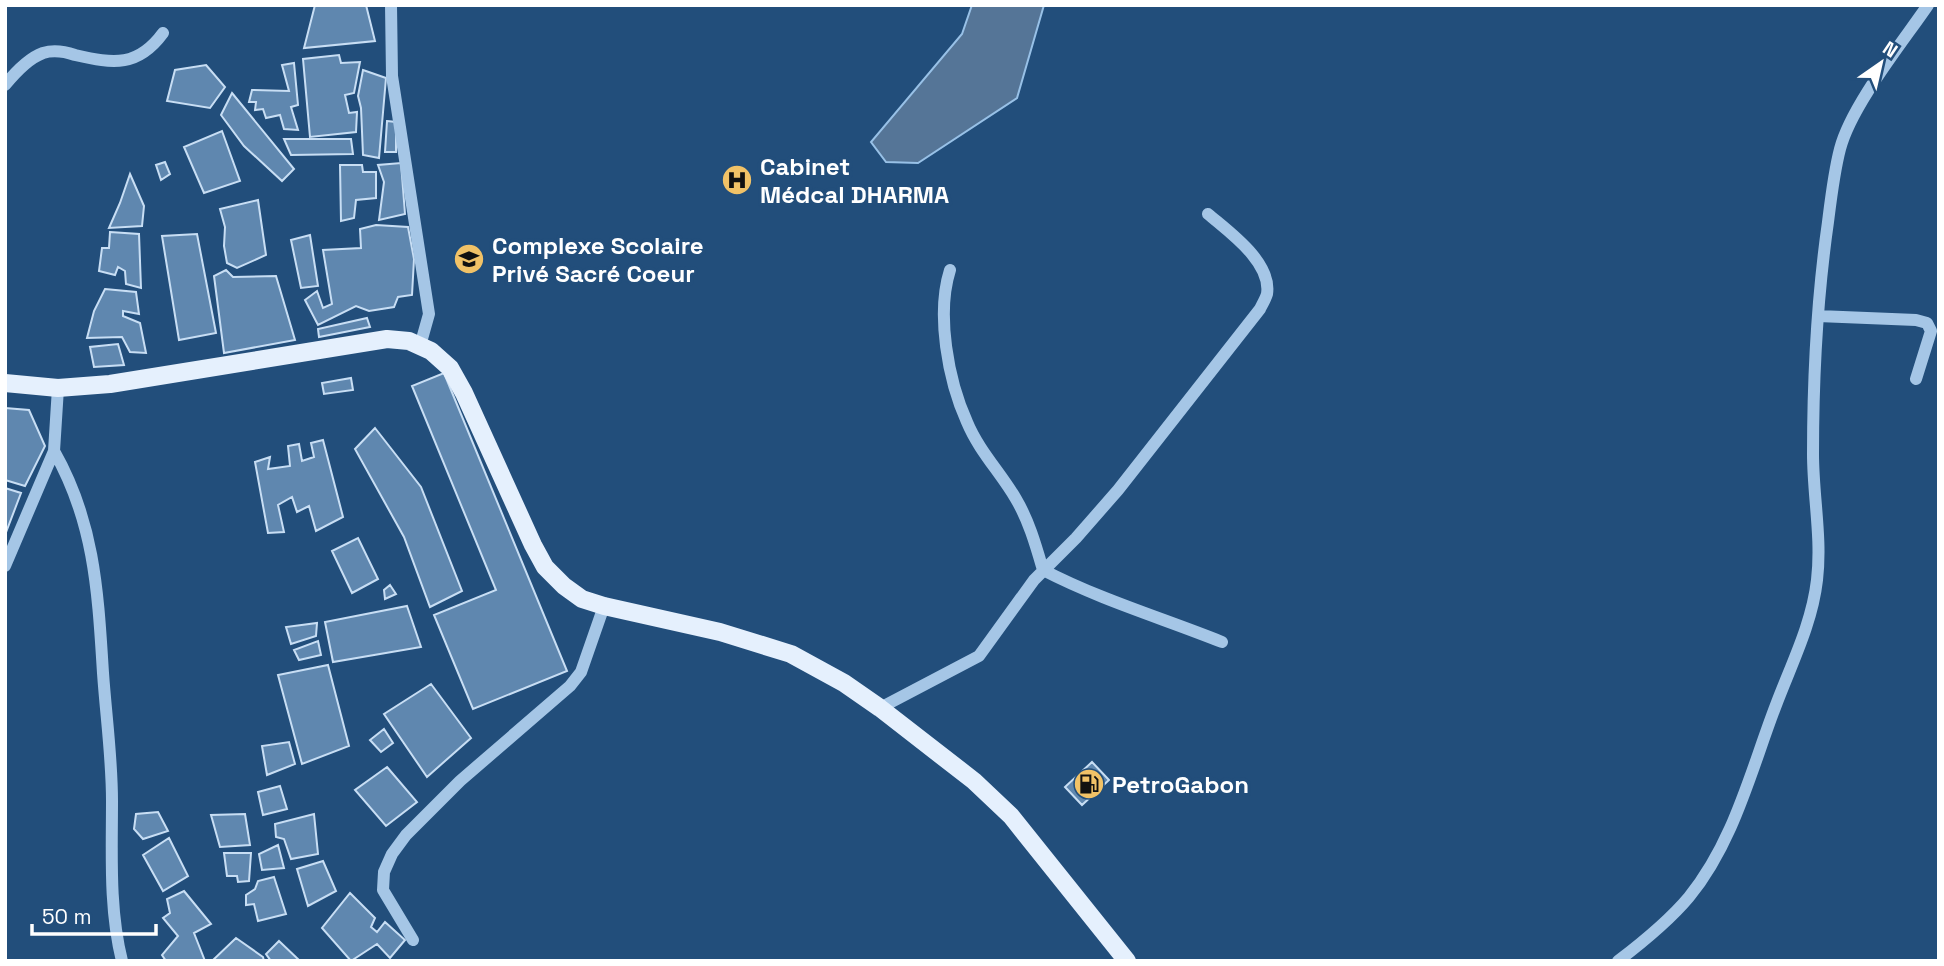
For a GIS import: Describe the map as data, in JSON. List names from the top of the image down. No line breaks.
{"places":{"hospital":["Cabinet Médcal DHARMA"],"school or university":["Complexe Scolaire Privé Sacré Coeur"],"fuel station":["PetroGabon"]},"scale_bar":"50 m","north":"top right"}
